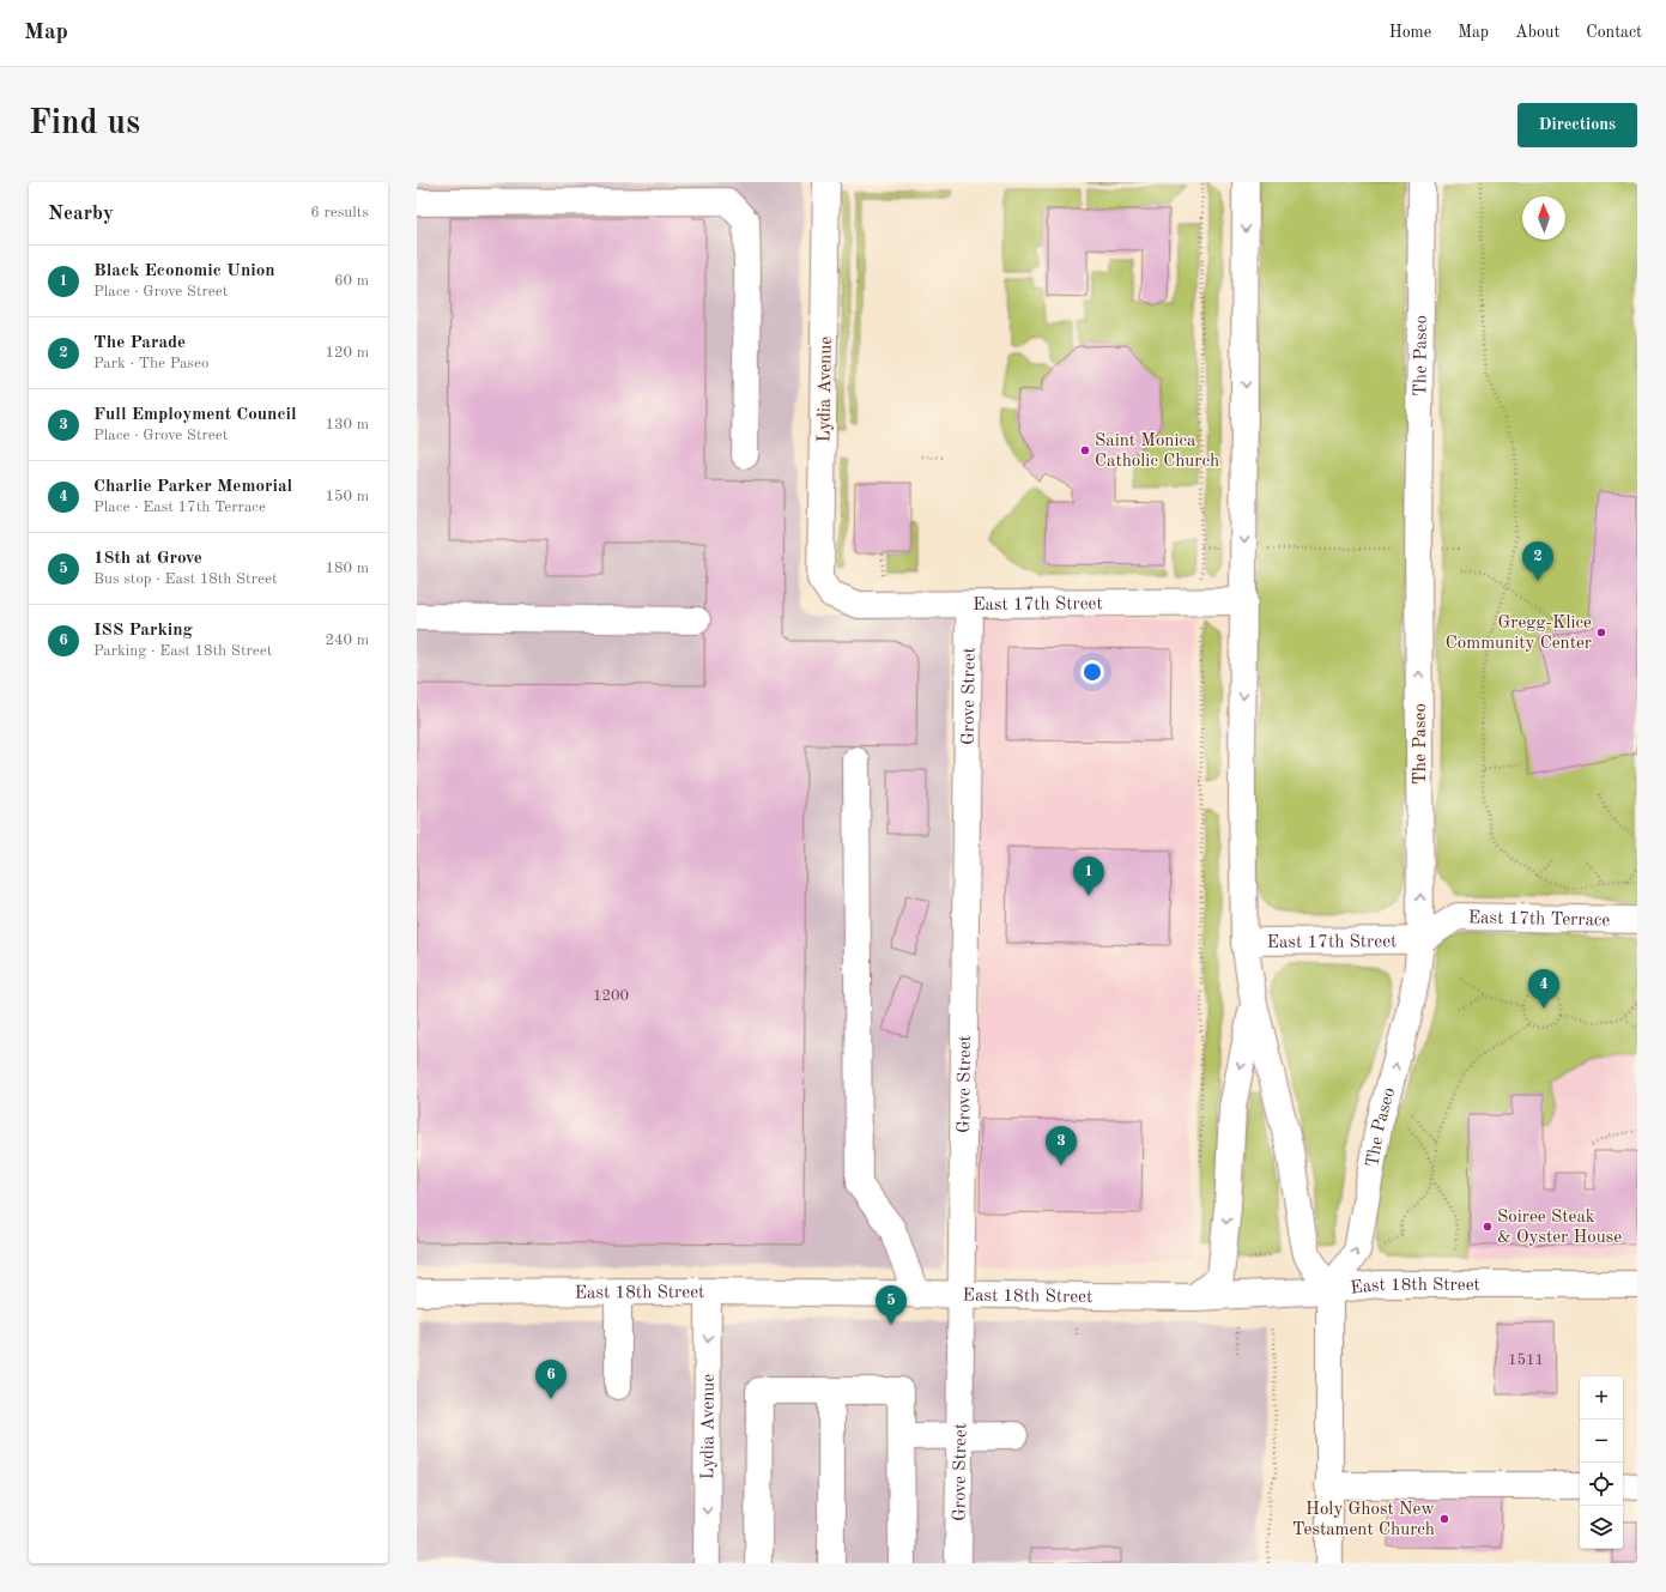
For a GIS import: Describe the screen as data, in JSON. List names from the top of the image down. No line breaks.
{"streets":{"main road":["The Paseo","Lydia Avenue","East 17th Street","Grove Street","East 17th Terrace","East 18th Street"]},"crossings":[["The Paseo","East 17th Street"],["The Paseo","East 17th Terrace"],["The Paseo","East 18th Street"],["Lydia Avenue","East 17th Street"],["Lydia Avenue","East 18th Street"],["East 17th Street","Grove Street"],["East 17th Street","East 17th Terrace"],["Grove Street","East 18th Street"]],"places":["Saint Monica Catholic Church","Gregg-Klice Community Center","Soiree Steak & Oyster House","Holy Ghost New Testament Church"],"house_numbers":["1200","1511"],"north":"top","page":{"header":"Map","nav":["Home","Map","About","Contact"],"buttons":"Directions","title":"Find us","heading":["Nearby","6 results"],"list":[{"mark":"1","name":"Black Economic Union","note":"Place · Grove Street","value":"60 m"},{"mark":"2","name":"The Parade","note":"Park · The Paseo","value":"120 m"},{"mark":"3","name":"Full Employment Council","note":"Place · Grove Street","value":"130 m"},{"mark":"4","name":"Charlie Parker Memorial","note":"Place · East 17th Terrace","value":"150 m"},{"mark":"5","name":"18th at Grove","note":"Bus stop · East 18th Street","value":"180 m"},{"mark":"6","name":"ISS Parking","note":"Parking · East 18th Street","value":"240 m"}],"pins":["2","1","4","3","5","6"],"map_buttons":["+","−"]}}
